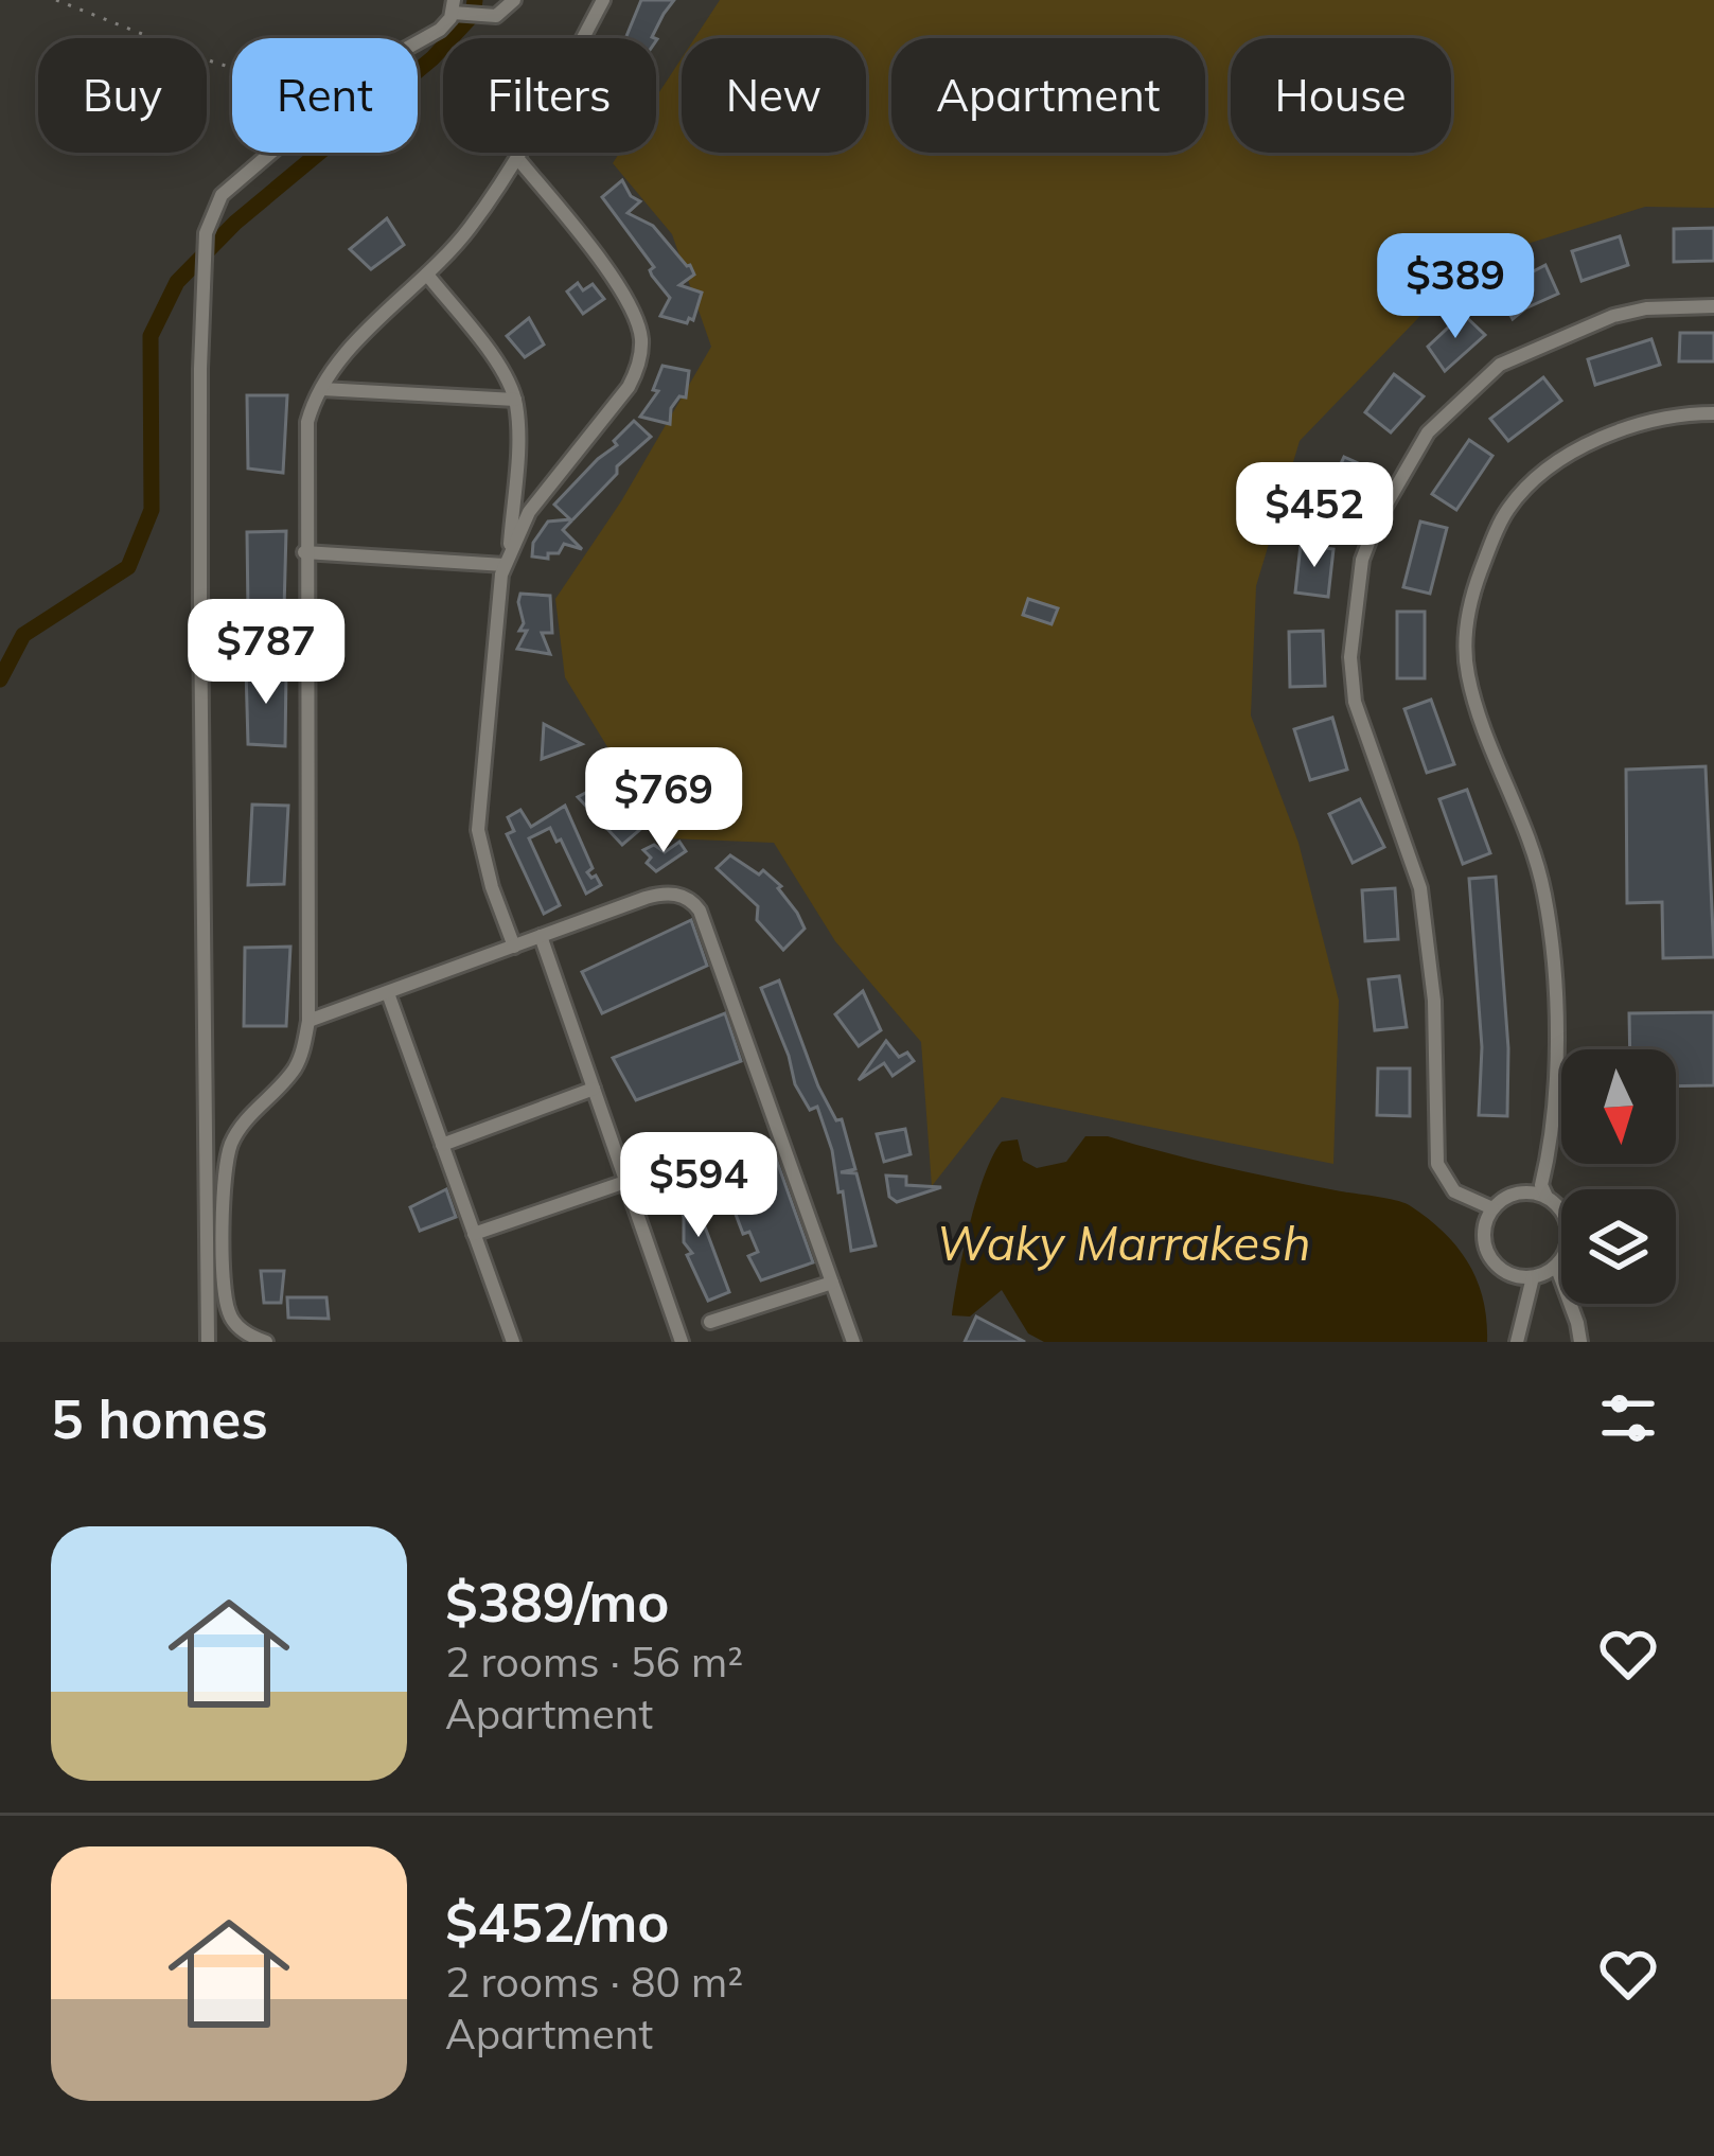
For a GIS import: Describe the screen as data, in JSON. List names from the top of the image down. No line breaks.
{"water":["Waky Marrakesh"],"north":"bottom","page":{"chip":["Buy","Rent","Filters","New","Apartment","House"],"price":["$389","$452","$787","$769","$594"],"heading":"5 homes","list":[{"name":"$389/mo","note":"2 rooms · 56 m² · Apartment"},{"name":"$452/mo","note":"2 rooms · 80 m² · Apartment"}]}}
